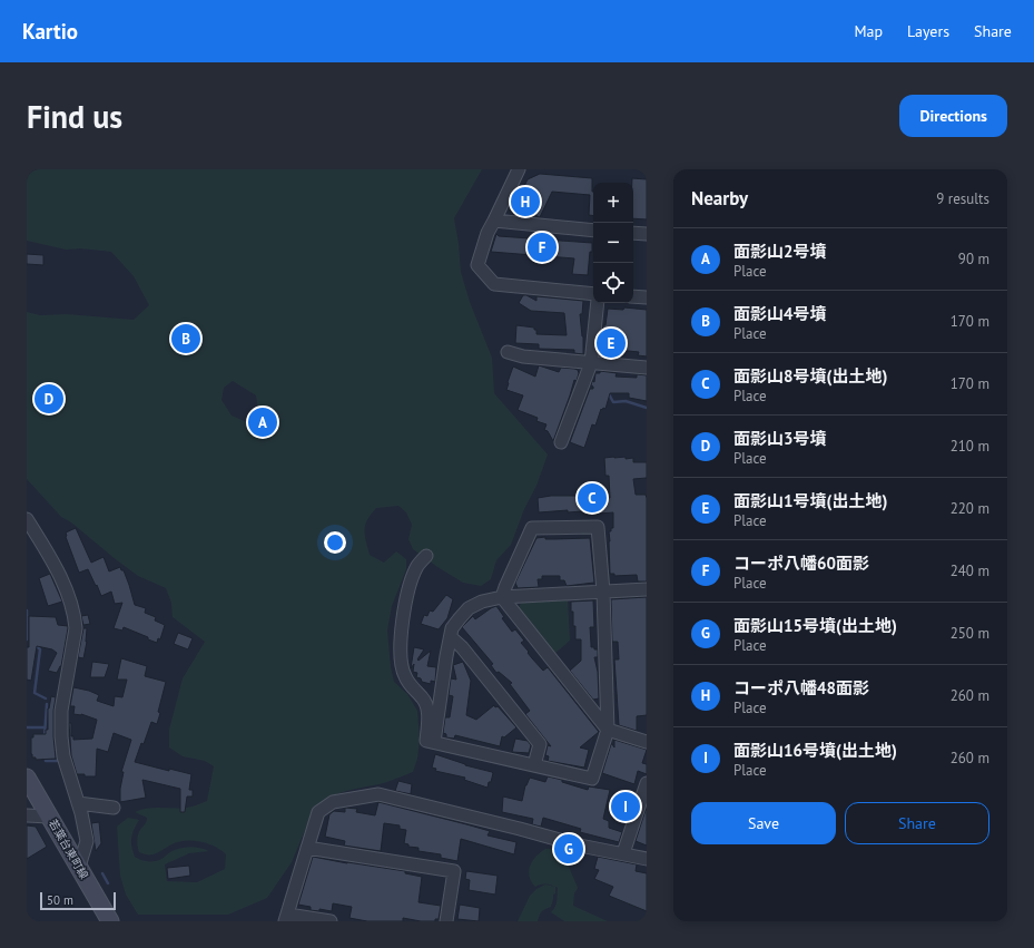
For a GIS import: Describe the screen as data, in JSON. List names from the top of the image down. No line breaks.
{"streets":{"main road":["若葉台東町線"]},"scale_bar":"50 m","page":{"header":"Kartio","nav":["Map","Layers","Share"],"buttons":["Directions",["Save","Share"]],"title":"Find us","heading":["Nearby","9 results"],"map_buttons":["+","−"],"pins":["H","F","B","E","D","A","C","I","G"],"list":[{"mark":"A","name":"面影山2号墳","note":"Place","value":"90 m"},{"mark":"B","name":"面影山4号墳","note":"Place","value":"170 m"},{"mark":"C","name":"面影山8号墳(出土地)","note":"Place","value":"170 m"},{"mark":"D","name":"面影山3号墳","note":"Place","value":"210 m"},{"mark":"E","name":"面影山1号墳(出土地)","note":"Place","value":"220 m"},{"mark":"F","name":"コーポ八幡60面影","note":"Place","value":"240 m"},{"mark":"G","name":"面影山15号墳(出土地)","note":"Place","value":"250 m"},{"mark":"H","name":"コーポ八幡48面影","note":"Place","value":"260 m"},{"mark":"I","name":"面影山16号墳(出土地)","note":"Place","value":"260 m"}],"scale":"50 m"}}
